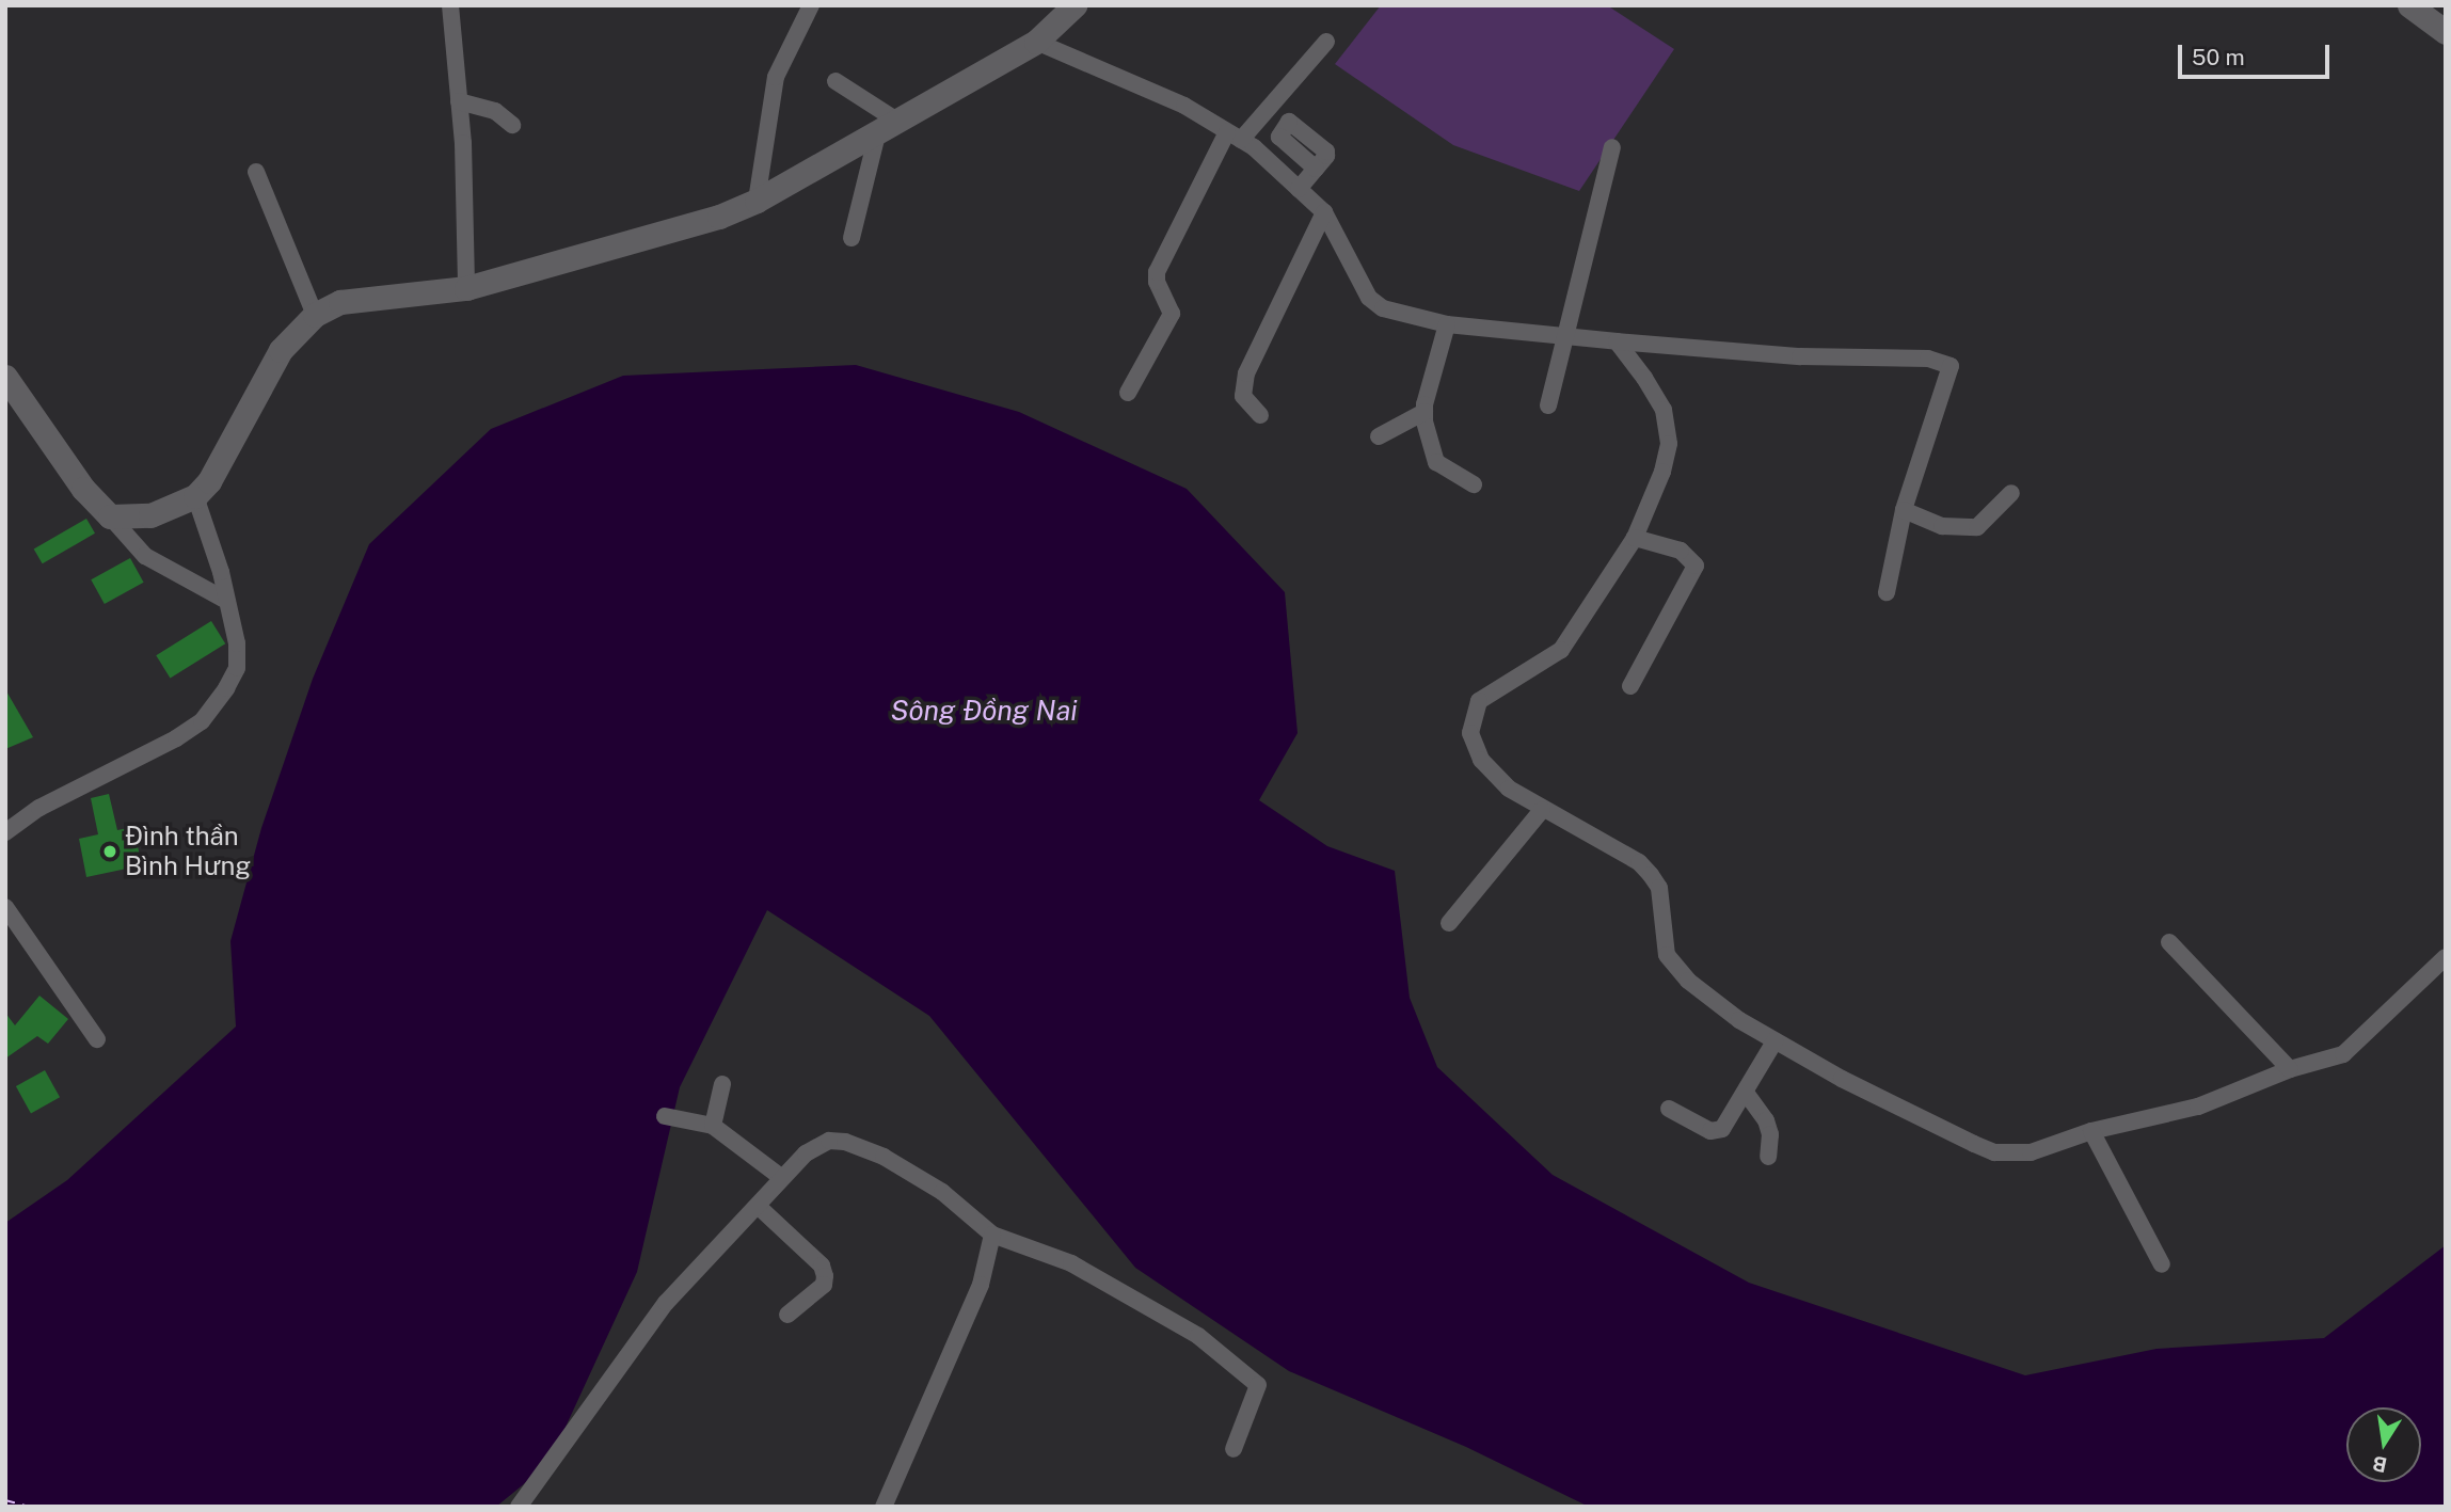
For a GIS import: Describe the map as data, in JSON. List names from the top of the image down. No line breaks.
{"water":["Sông Đồng Nai"],"places":["Đình thần Bình Hưng"],"scale_bar":"50 m","north":"bottom"}
